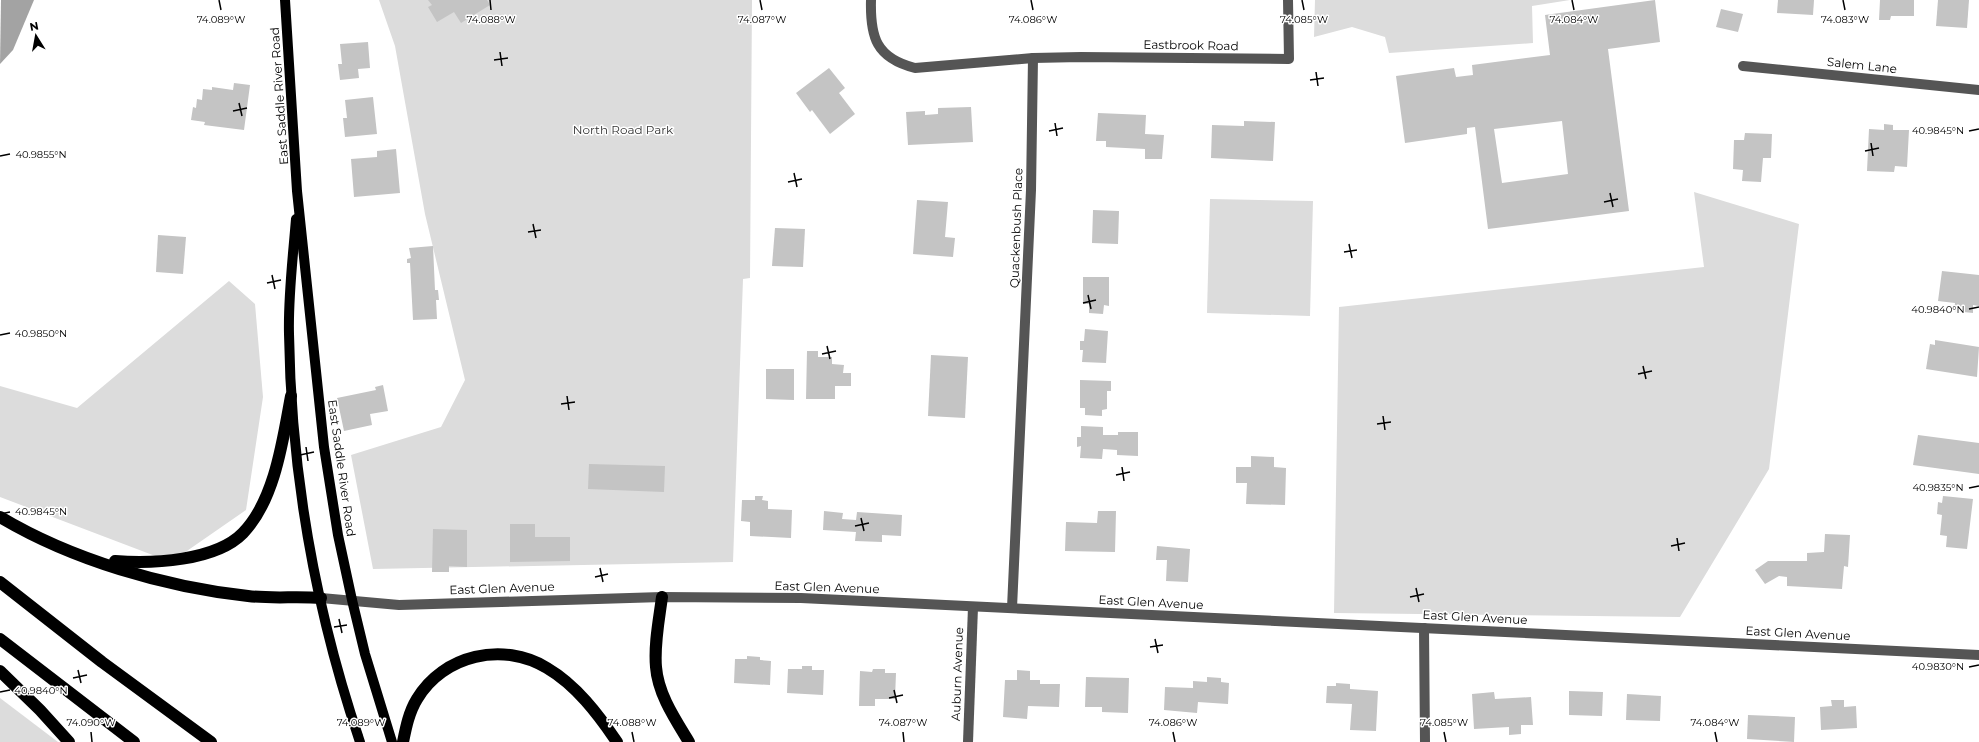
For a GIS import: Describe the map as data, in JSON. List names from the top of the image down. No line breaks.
{"streets":{"main road":["East Saddle River Road"],"street":["Eastbrook Road","Salem Lane","Quackenbush Place","East Glen Avenue","Auburn Avenue"]},"crossings":[["Eastbrook Road","Quackenbush Place"],["East Saddle River Road","East Glen Avenue"],["Quackenbush Place","East Glen Avenue"],["East Glen Avenue","Auburn Avenue"]],"parks":["North Road Park"],"north":"top","coordinates":["74.089°W","74.088°W","74.087°W","74.086°W","74.085°W","74.084°W","74.083°W","40.9845°N","40.9855°N","40.9840°N","40.9850°N","40.9835°N","40.9830°N","74.090°W"]}
